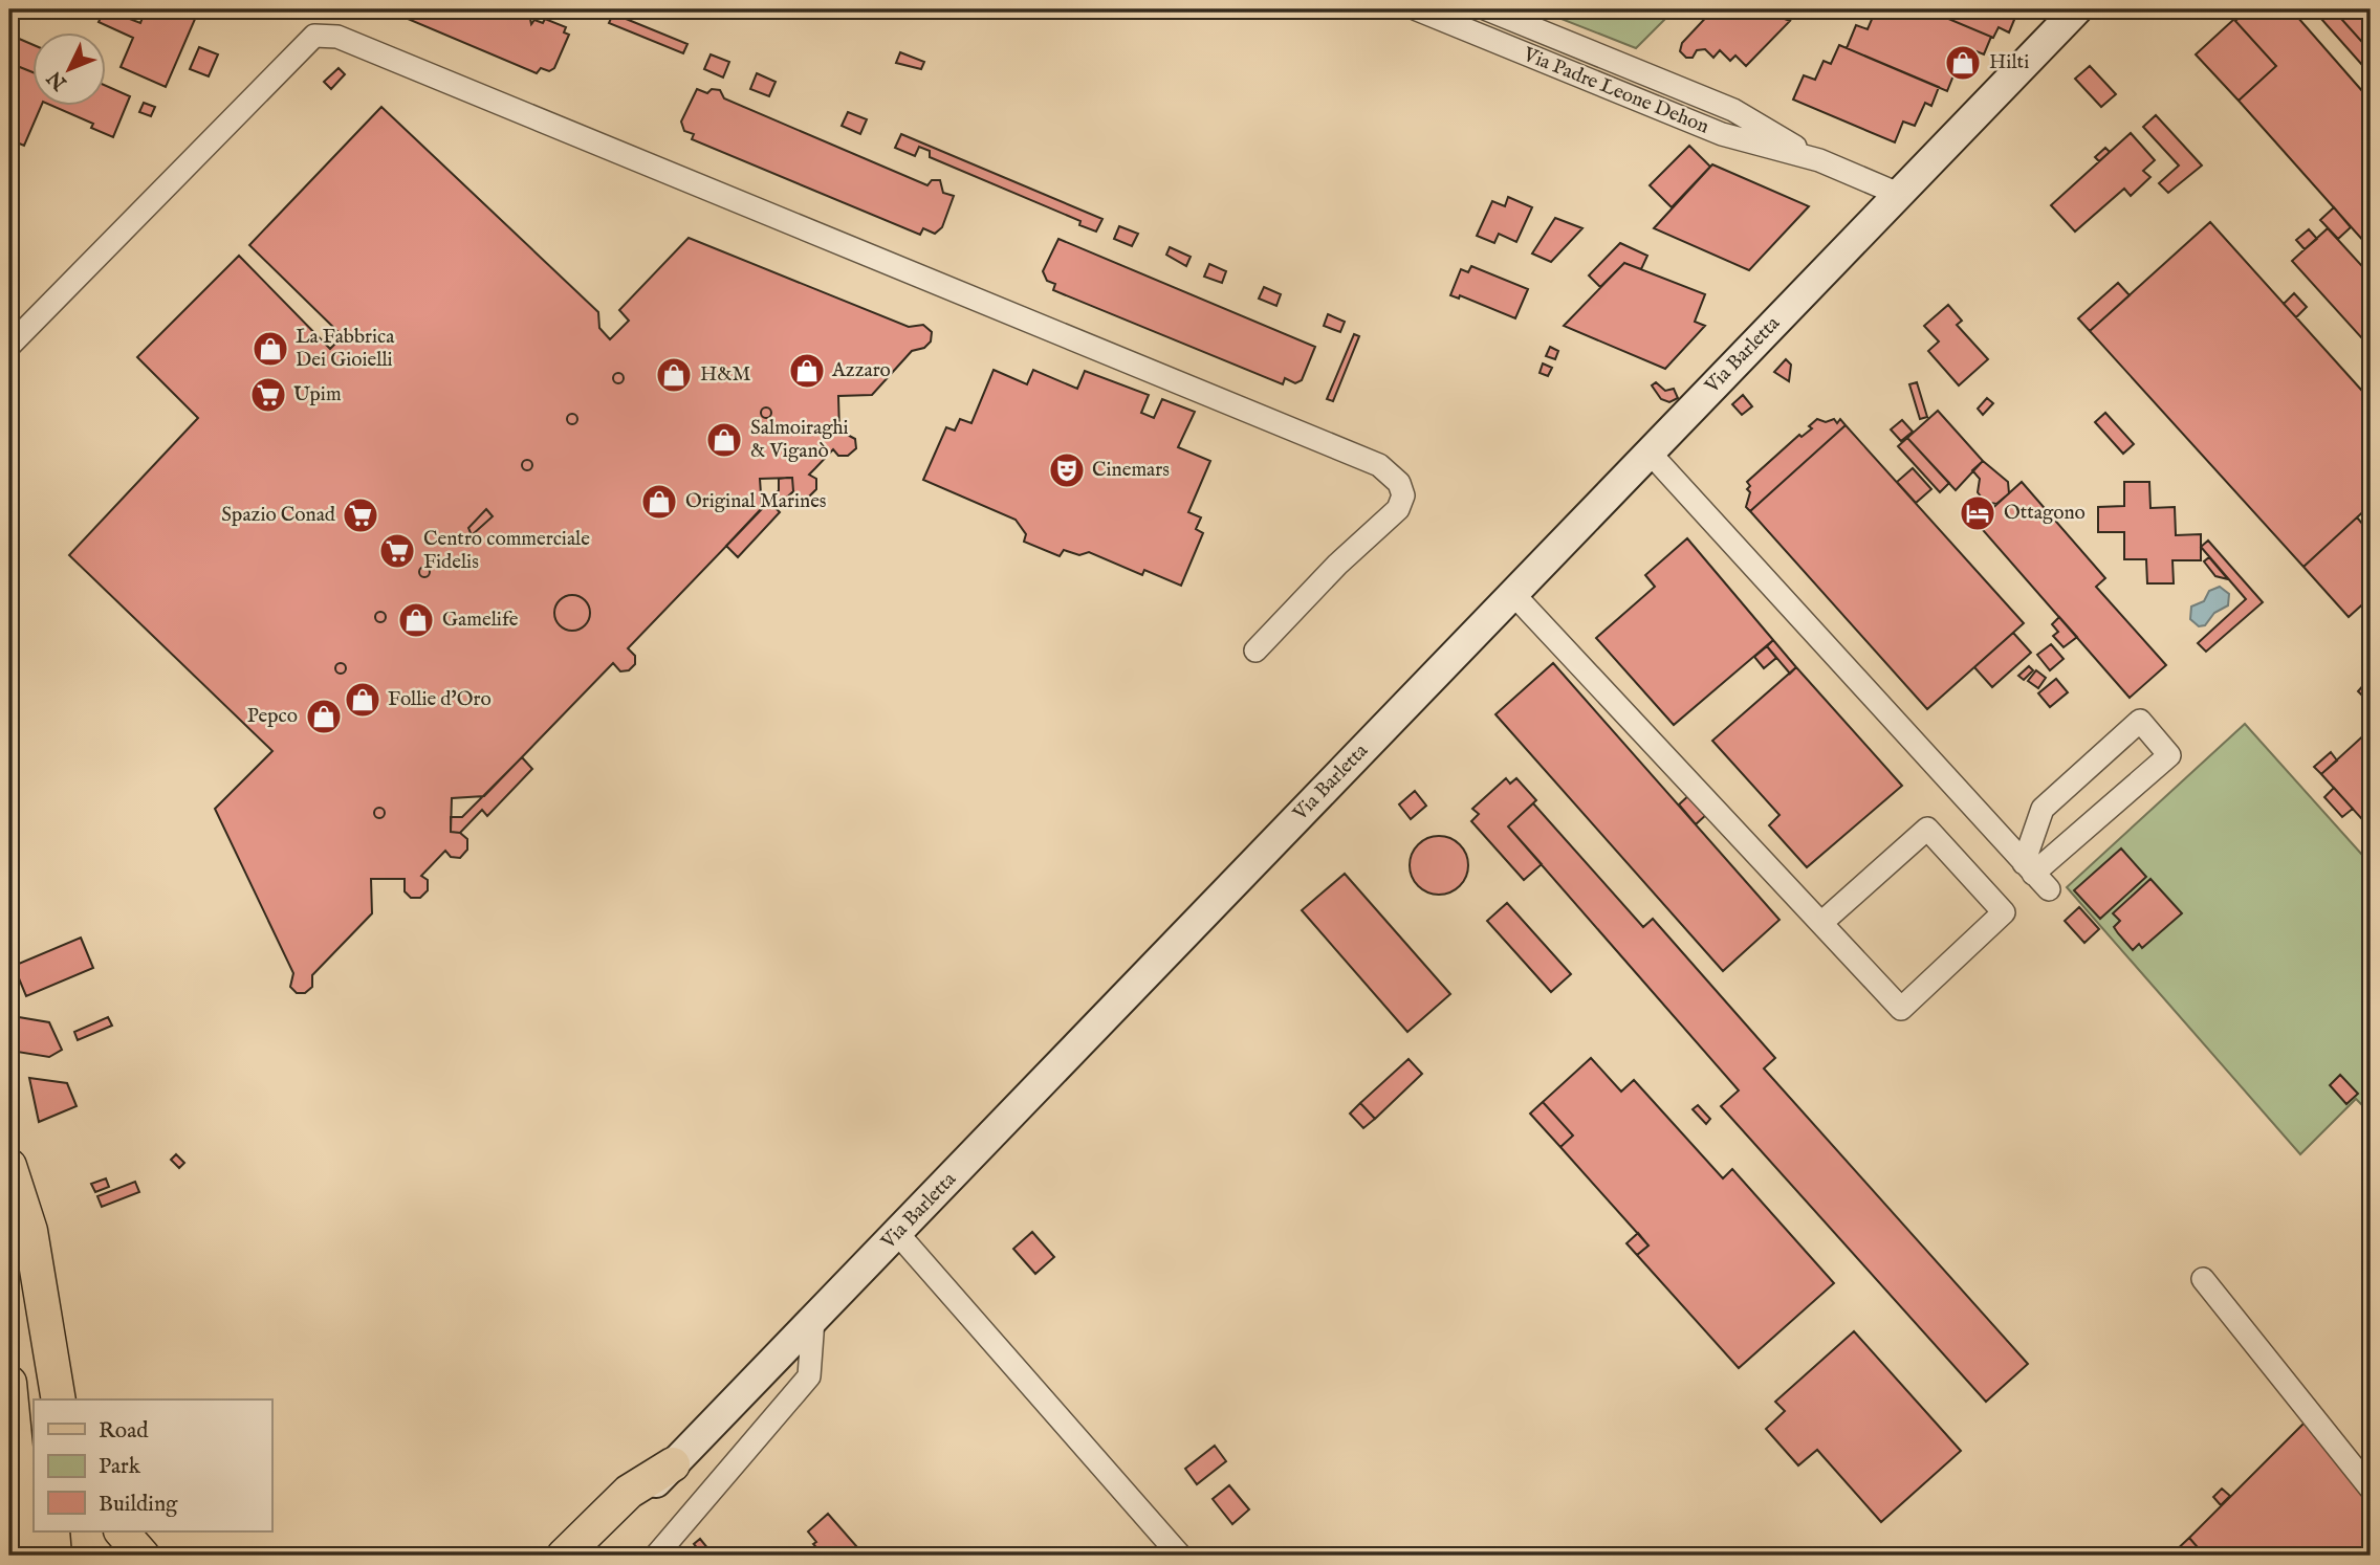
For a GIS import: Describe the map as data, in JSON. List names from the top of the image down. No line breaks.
{"streets":{"main road":["Via Barletta"],"street":["Via Padre Leone Dehon"]},"crossings":[["Via Padre Leone Dehon","Via Barletta"]],"places":{"shop":["Hilti","La Fabbrica Dei Gioielli","Azzaro","H&M","Salmoiraghi & Viganò","Original Marines","Gamelife","Follie d'Oro","Pepco"],"supermarket":["Upim","Spazio Conad","Centro commerciale Fidelis"],"theatre":["Cinemars"],"hotel":["Ottagono"]},"legend":["Road","Park","Building"],"north":"bottom left"}
